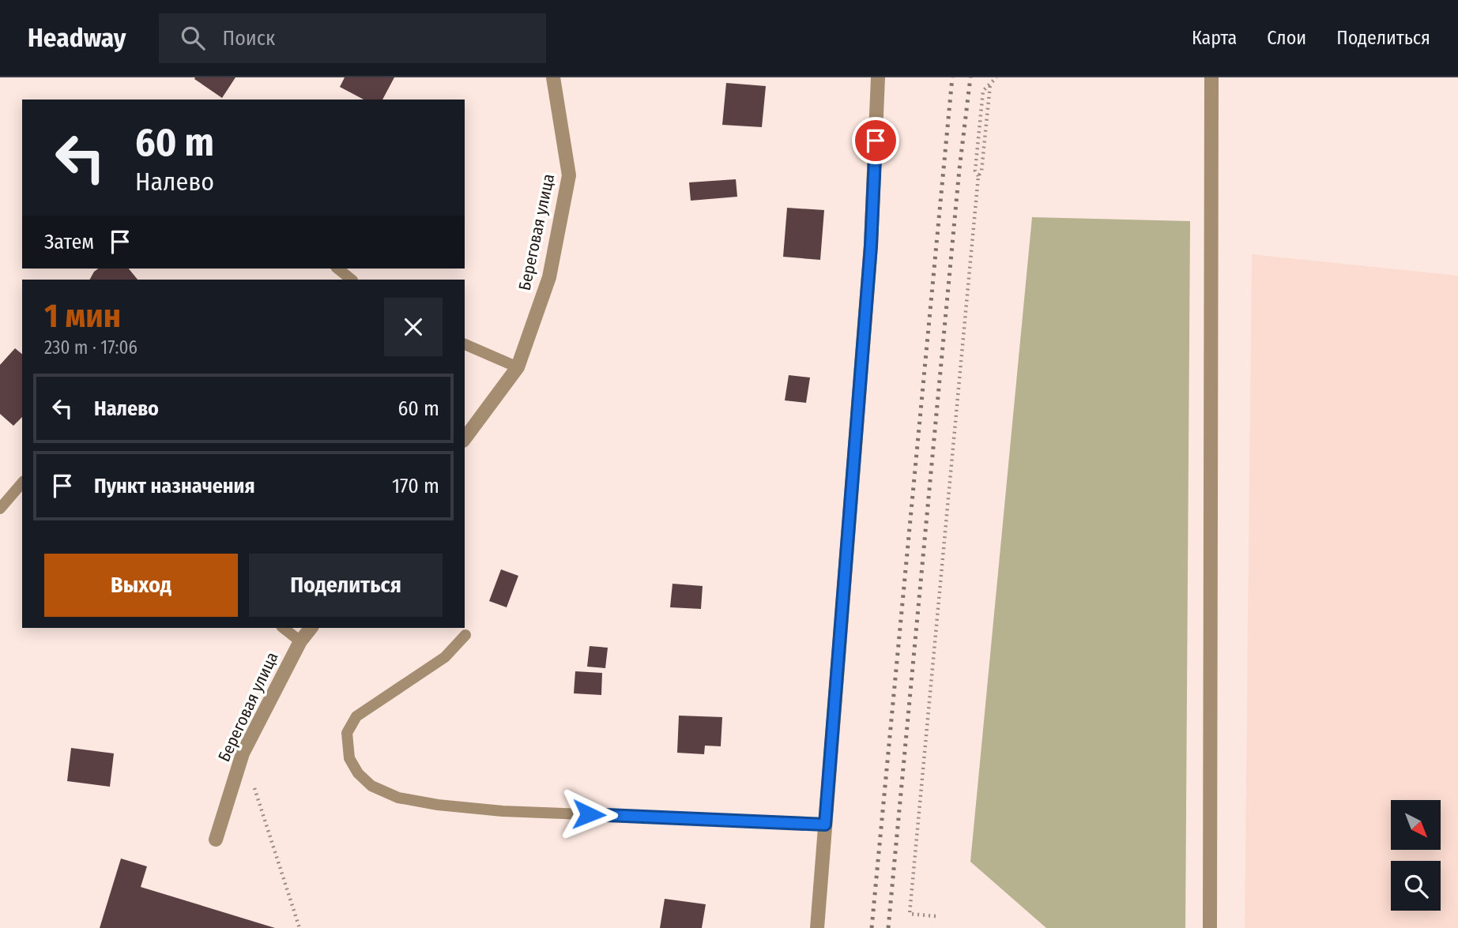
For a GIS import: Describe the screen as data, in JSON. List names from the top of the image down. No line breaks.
{"streets":{"street":["Береговая улица"]},"north":"bottom right","page":{"header":"Headway","search":"Поиск","nav":["Карта","Слои","Поделиться"],"turn":["60 m","Налево"],"then":"Затем","heading":["1 мин","230 m · 17:06"],"list":[{"name":"Налево","value":"60 m"},{"name":"Пункт назначения","value":"170 m"}],"buttons":["Выход","Поделиться"]}}
